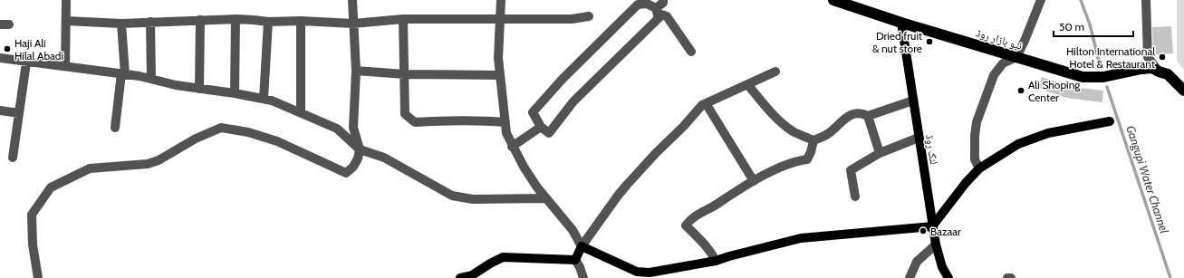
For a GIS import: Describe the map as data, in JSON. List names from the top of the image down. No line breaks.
{"streets":{"highway":["نیو بازار روڈ"],"main road":["لنک روڈ"]},"crossings":[["نیو بازار روڈ","لنک روڈ"]],"water":["Gangupi Water Channel"],"places":["Dried fruit & nut store","Haji Ali Hilal Abadi","Hilton International Hotel & Restaurant","Ali Shoping Center","Bazaar"],"scale_bar":"50 m"}
